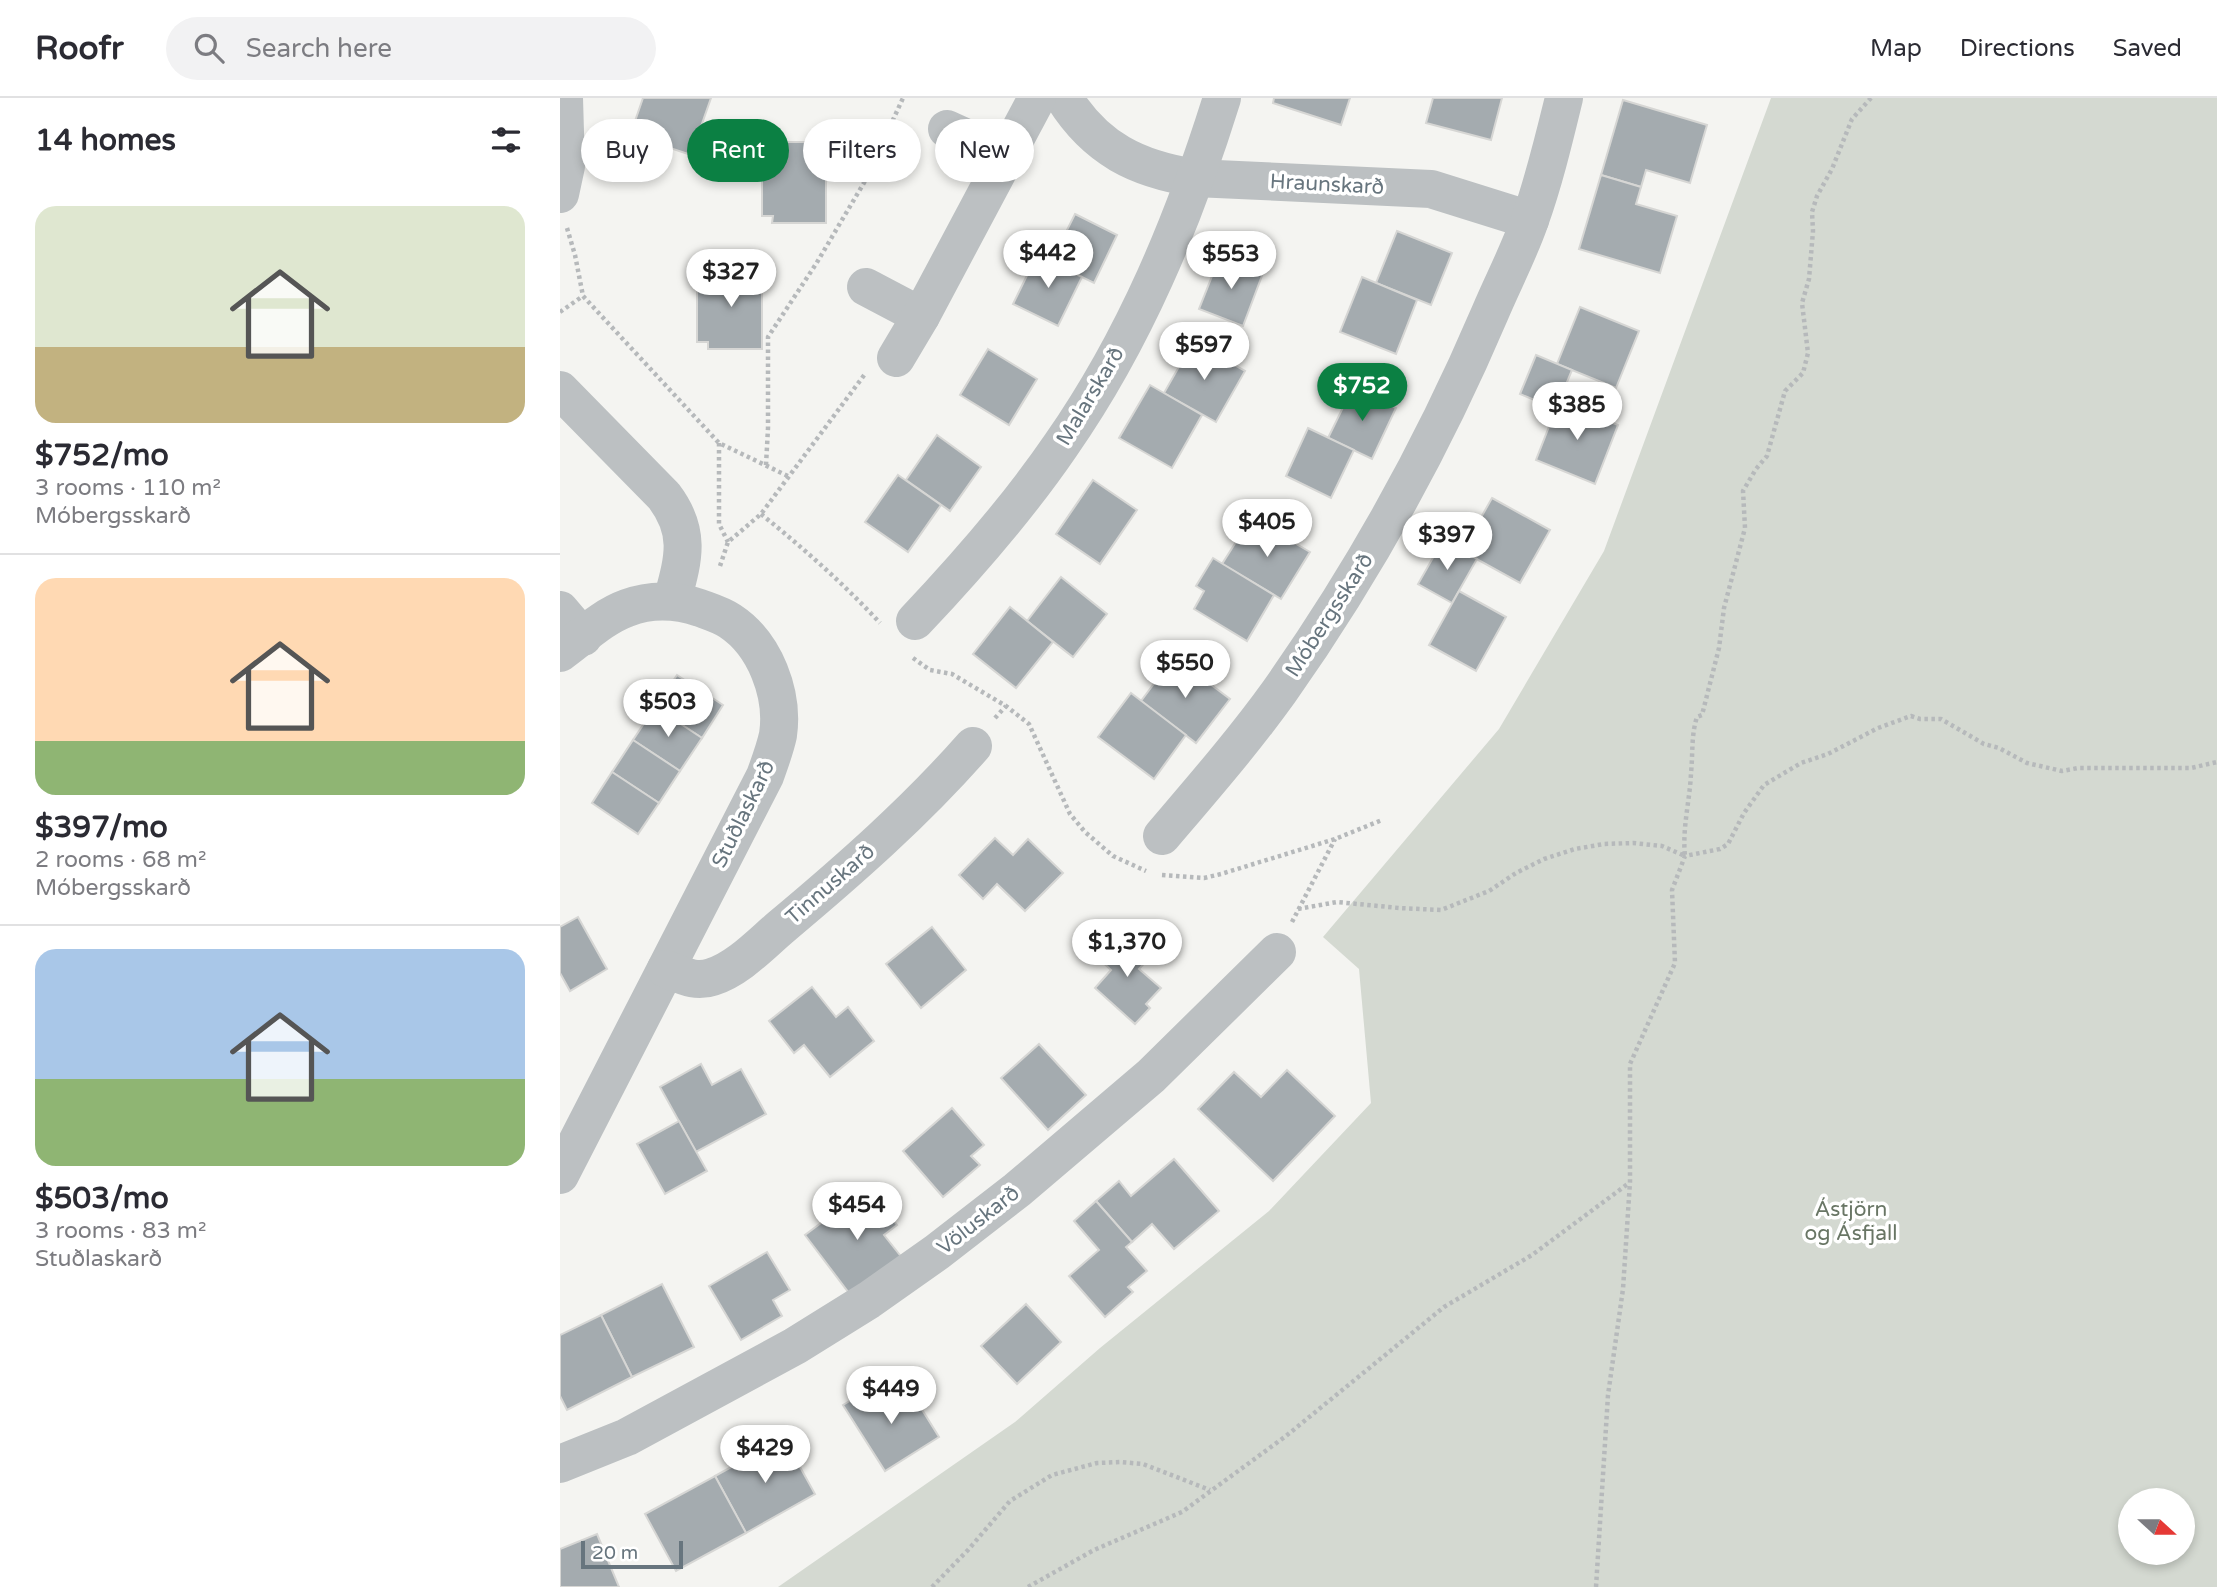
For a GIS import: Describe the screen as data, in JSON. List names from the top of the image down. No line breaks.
{"streets":{"street":["Hraunskarð","Malarskarð","Móbergsskarð","Stuðlaskarð","Tinnuskarð","Völuskarð"]},"crossings":[["Hraunskarð","Malarskarð"],["Hraunskarð","Móbergsskarð"],["Stuðlaskarð","Tinnuskarð"]],"parks":["Ástjörn og Ásfjall"],"scale_bar":"20 m","north":"right","page":{"header":"Roofr","search":"Search here","nav":["Map","Directions","Saved"],"heading":"14 homes","chip":["Buy","Rent","Filters","New"],"list":[{"name":"$752/mo","note":"3 rooms · 110 m² · Móbergsskarð"},{"name":"$397/mo","note":"2 rooms · 68 m² · Móbergsskarð"},{"name":"$503/mo","note":"3 rooms · 83 m² · Stuðlaskarð"}],"price":["$442","$553","$327","$597","$752","$385","$405","$397","$550","$503","$1,370","$454","$449","$429"],"scale":"20 m"}}
